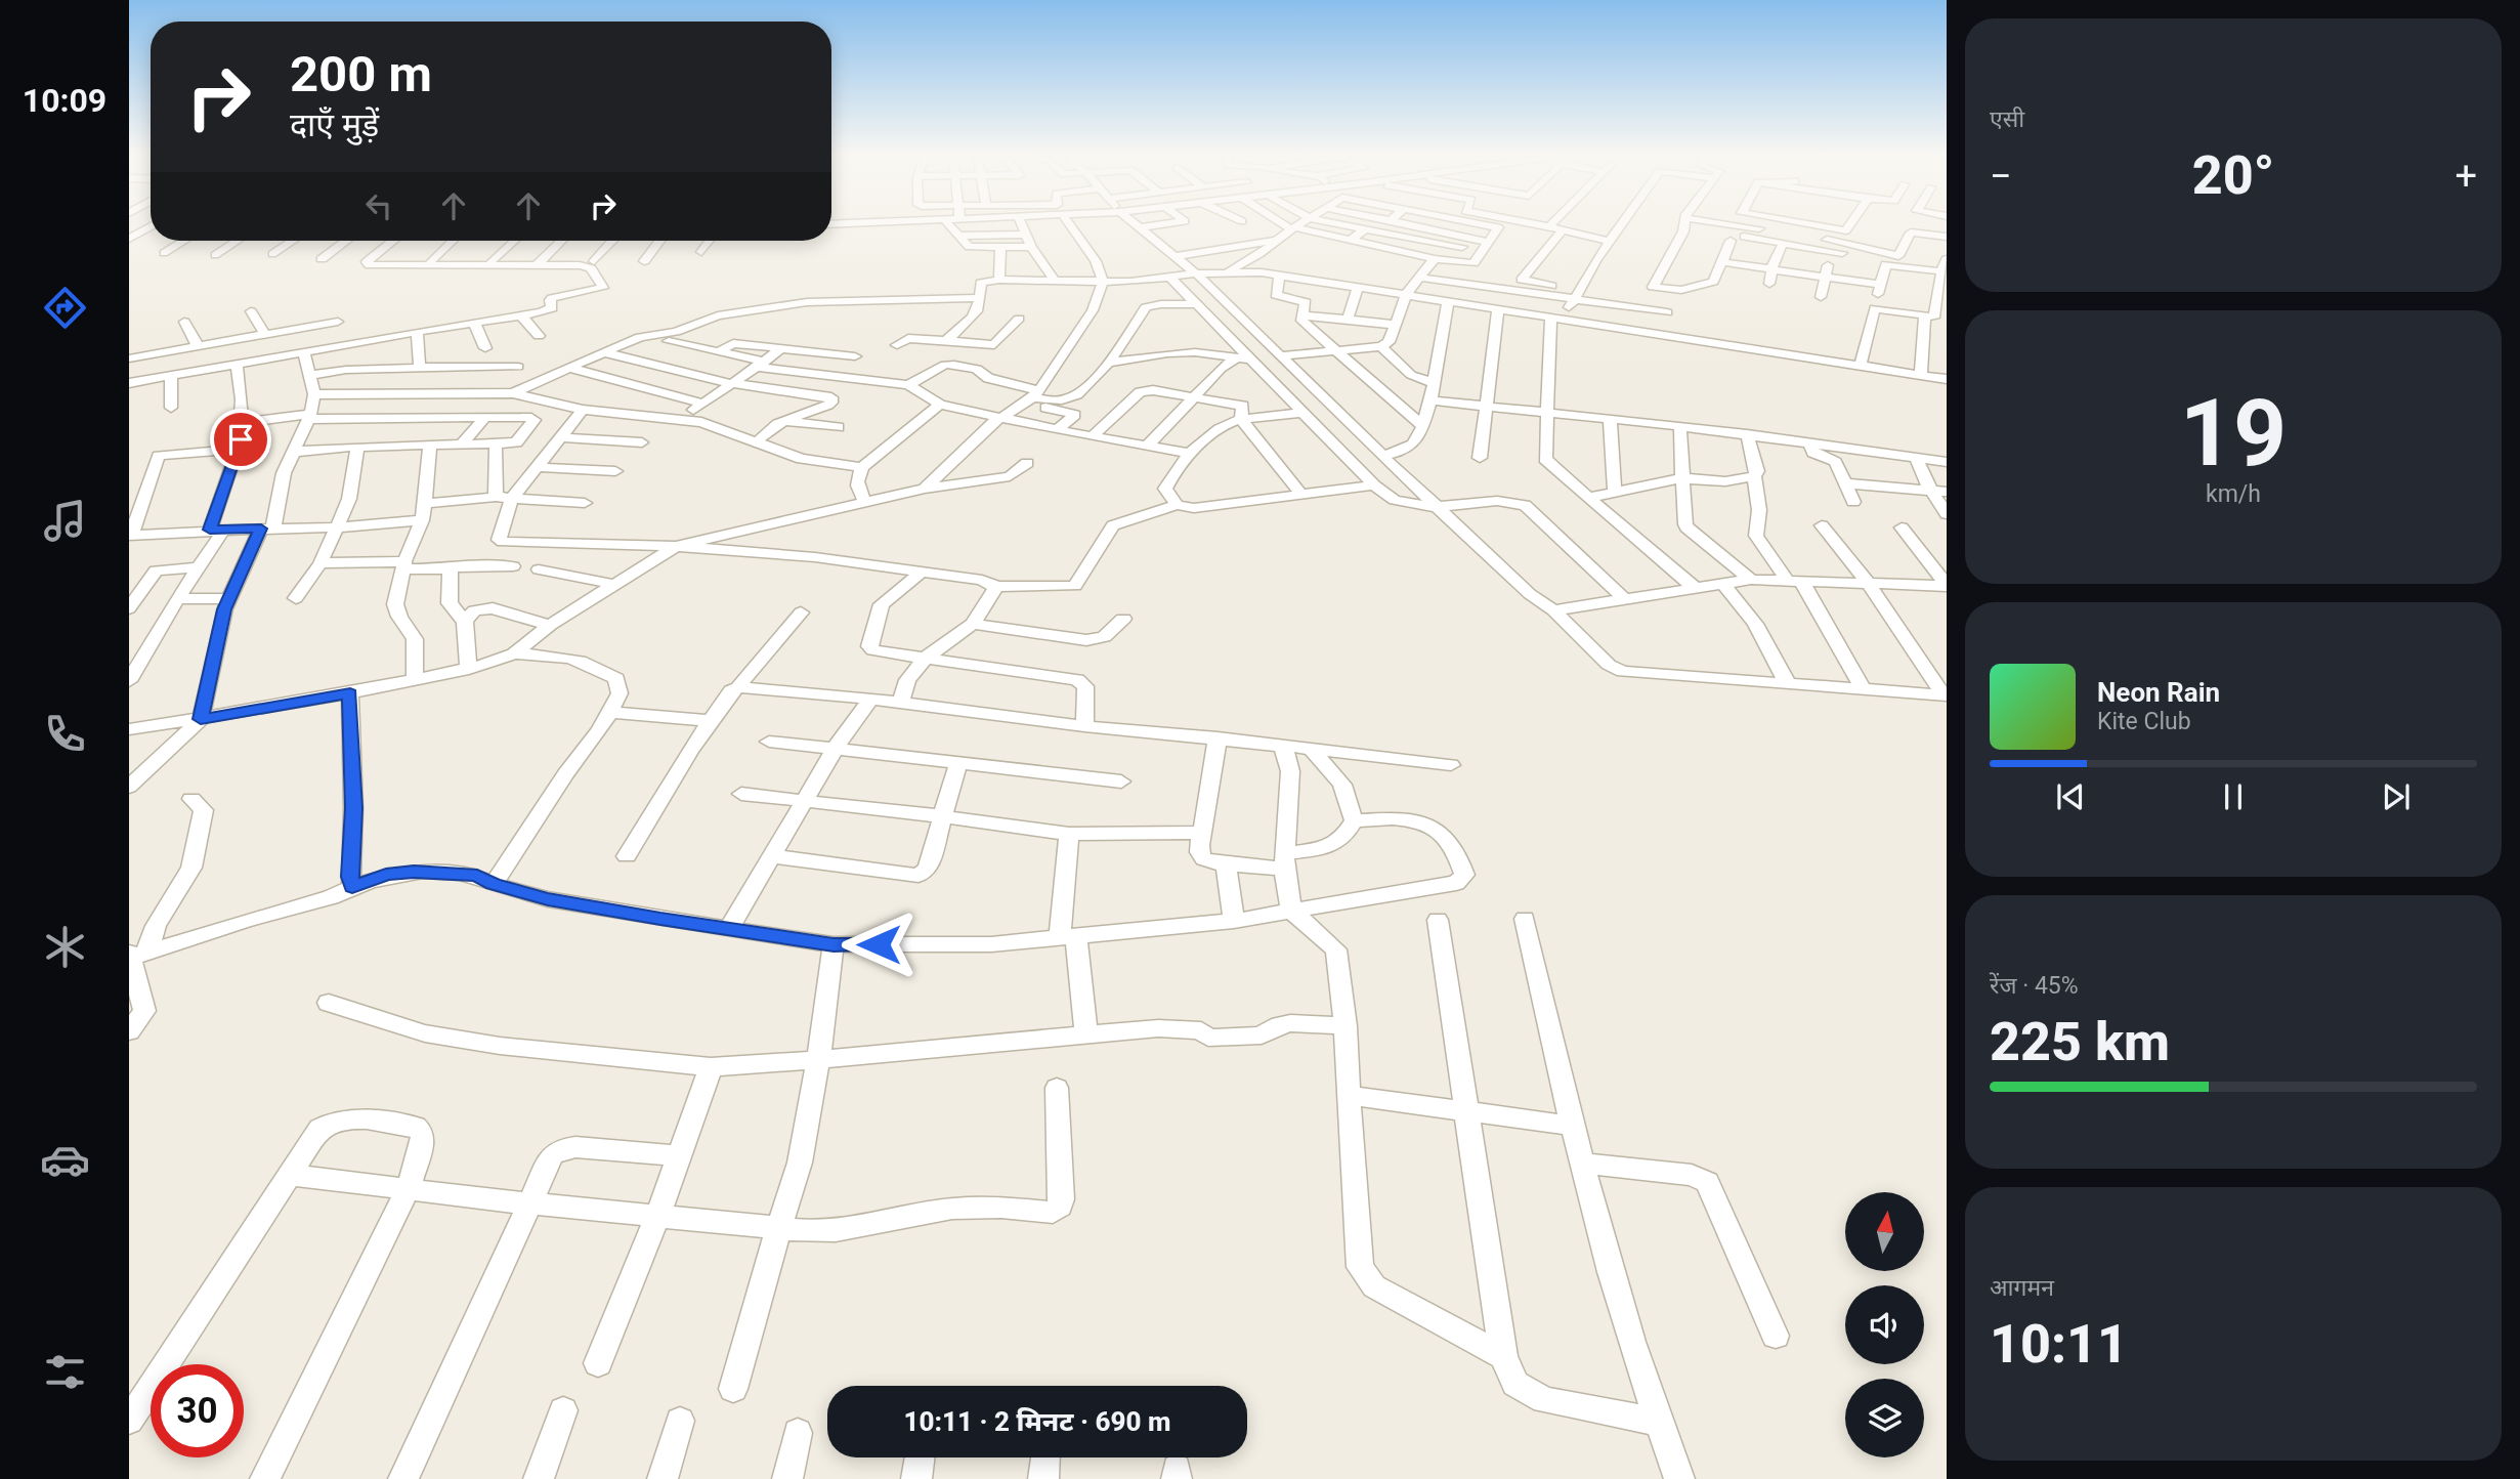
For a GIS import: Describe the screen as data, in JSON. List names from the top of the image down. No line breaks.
{"north":"top","page":{"tabs":"10:09","tile":["एसी",["19","km/h"],["रेंज · 45%","225 km"],["आगमन","10:11"]],"turn":["200 m","दाएँ मुड़ें"],"heat":["−","20°","+"],"song":["Neon Rain","Kite Club"],"limit":"30","trip":"10:11 · 2 मिनट · 690 m"}}
